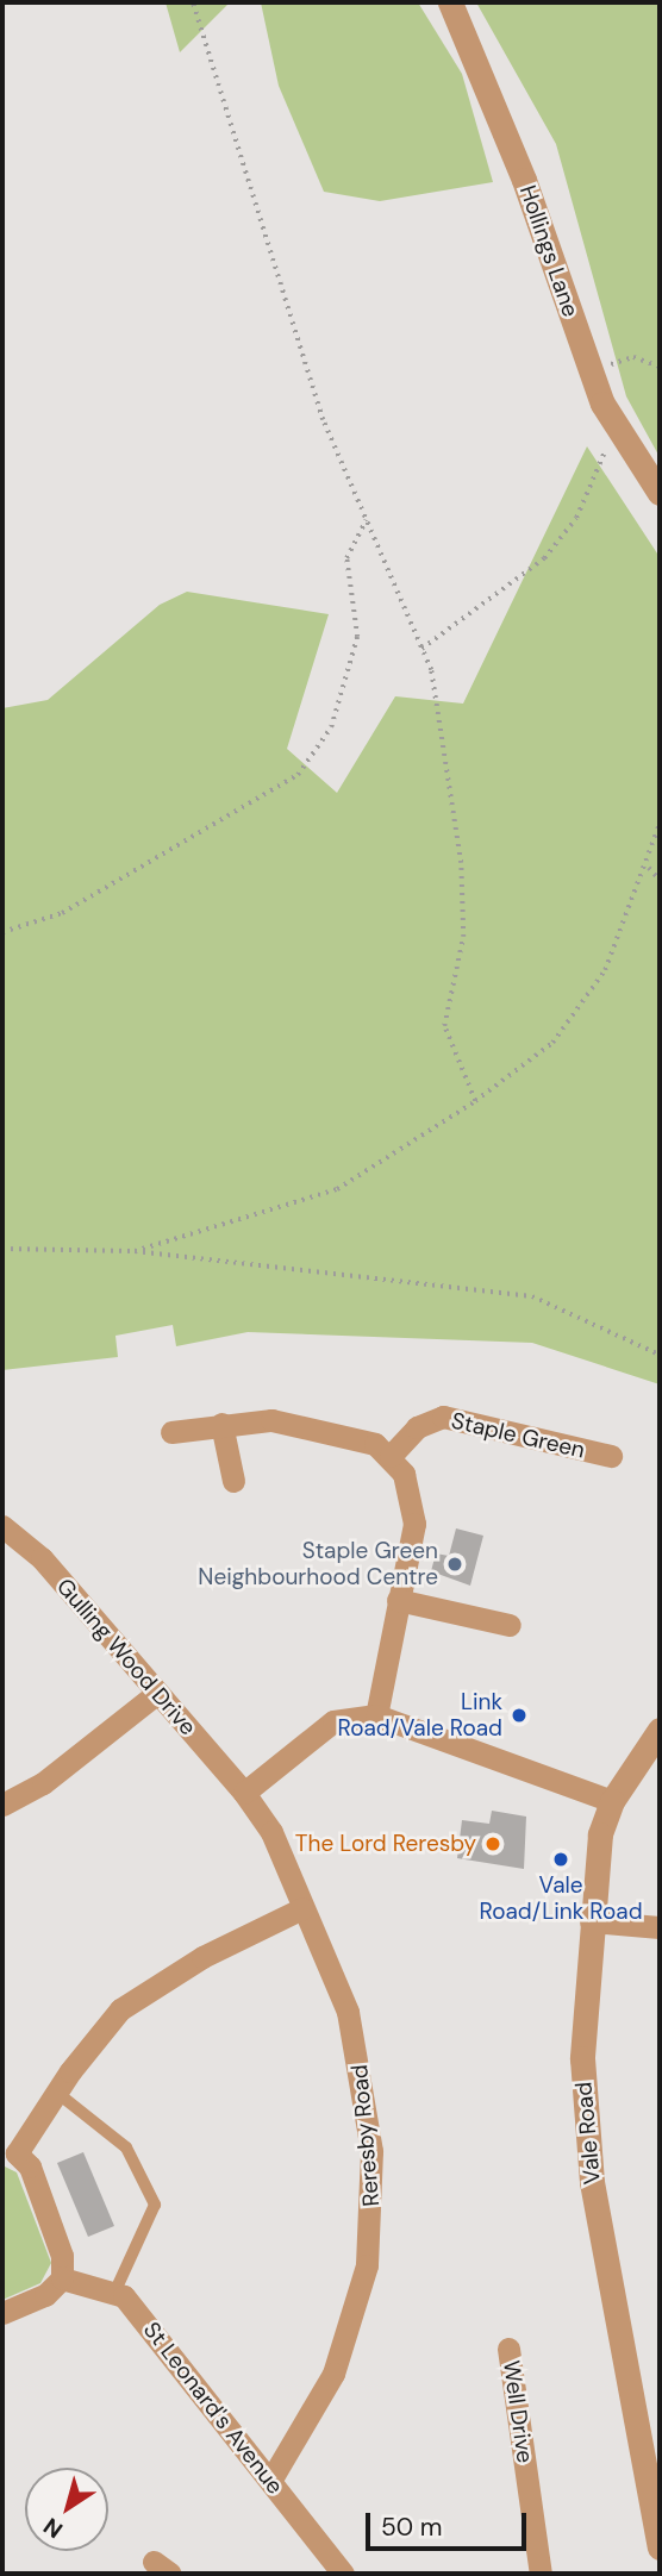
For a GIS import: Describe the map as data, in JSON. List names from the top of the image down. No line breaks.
{"streets":{"street":["Hollings Lane","Staple Green","Gulling Wood Drive","Vale Road","Reresby Road","St Leonard's Avenue","Well Drive"]},"crossings":[["Gulling Wood Drive","Reresby Road"],["Reresby Road","St Leonard's Avenue"]],"places":["Staple Green Neighbourhood Centre","Link Road/Vale Road","The Lord Reresby","Vale Road/Link Road"],"scale_bar":"50 m","north":"bottom left"}
